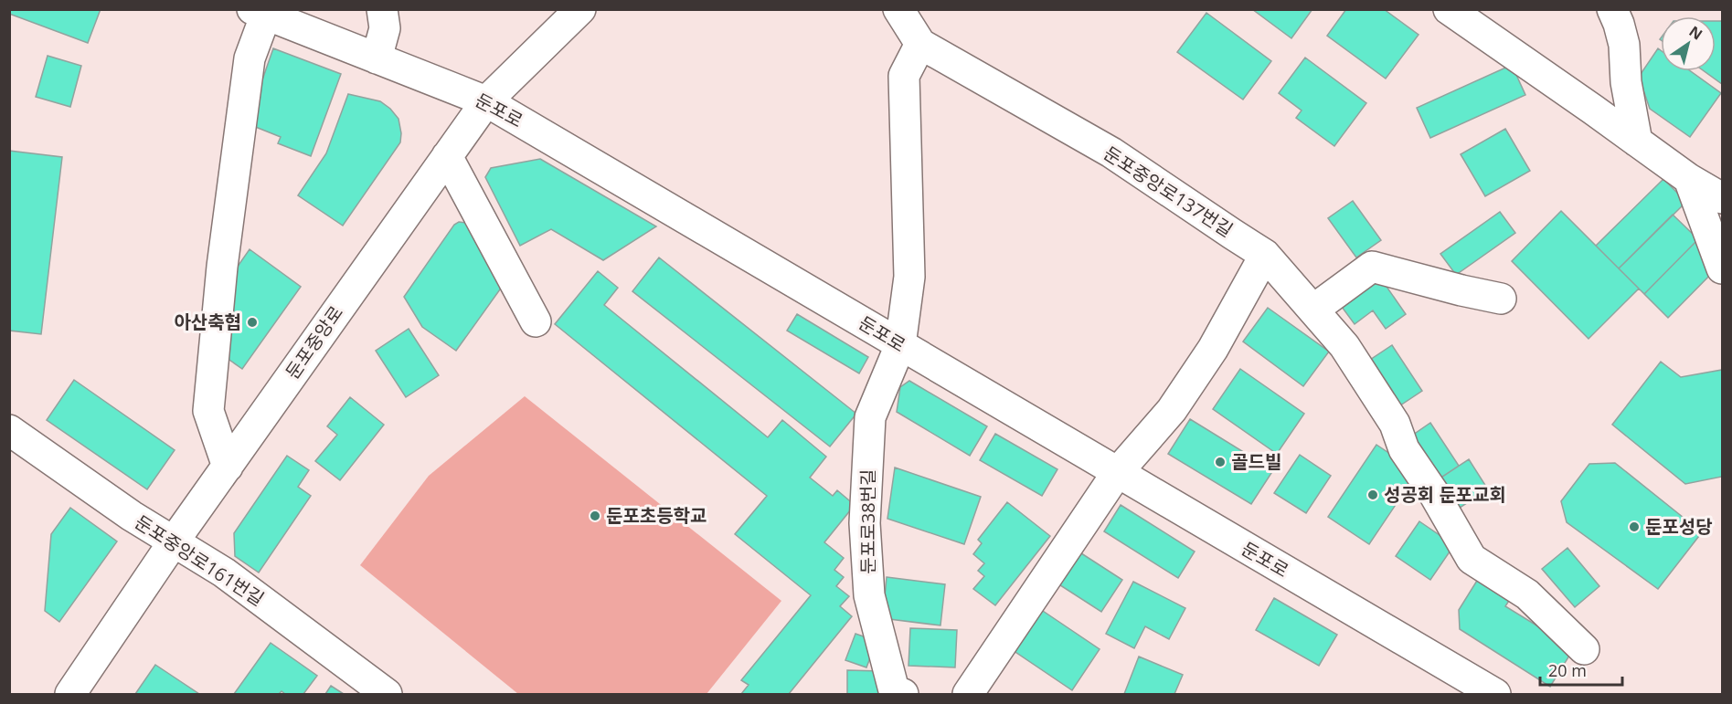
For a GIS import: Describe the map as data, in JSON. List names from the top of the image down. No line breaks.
{"streets":{"street":["둔포로","둔포중앙로137번길","둔포중앙로","둔포로38번길","둔포중앙로161번길"]},"crossings":[["둔포로","둔포중앙로"],["둔포로","둔포로38번길"],["둔포중앙로137번길","둔포로38번길"],["둔포중앙로","둔포중앙로161번길"]],"places":["아산축협","골드빌","성공회 둔포교회","둔포초등학교","둔포성당"],"scale_bar":"20 m","north":"top right"}
